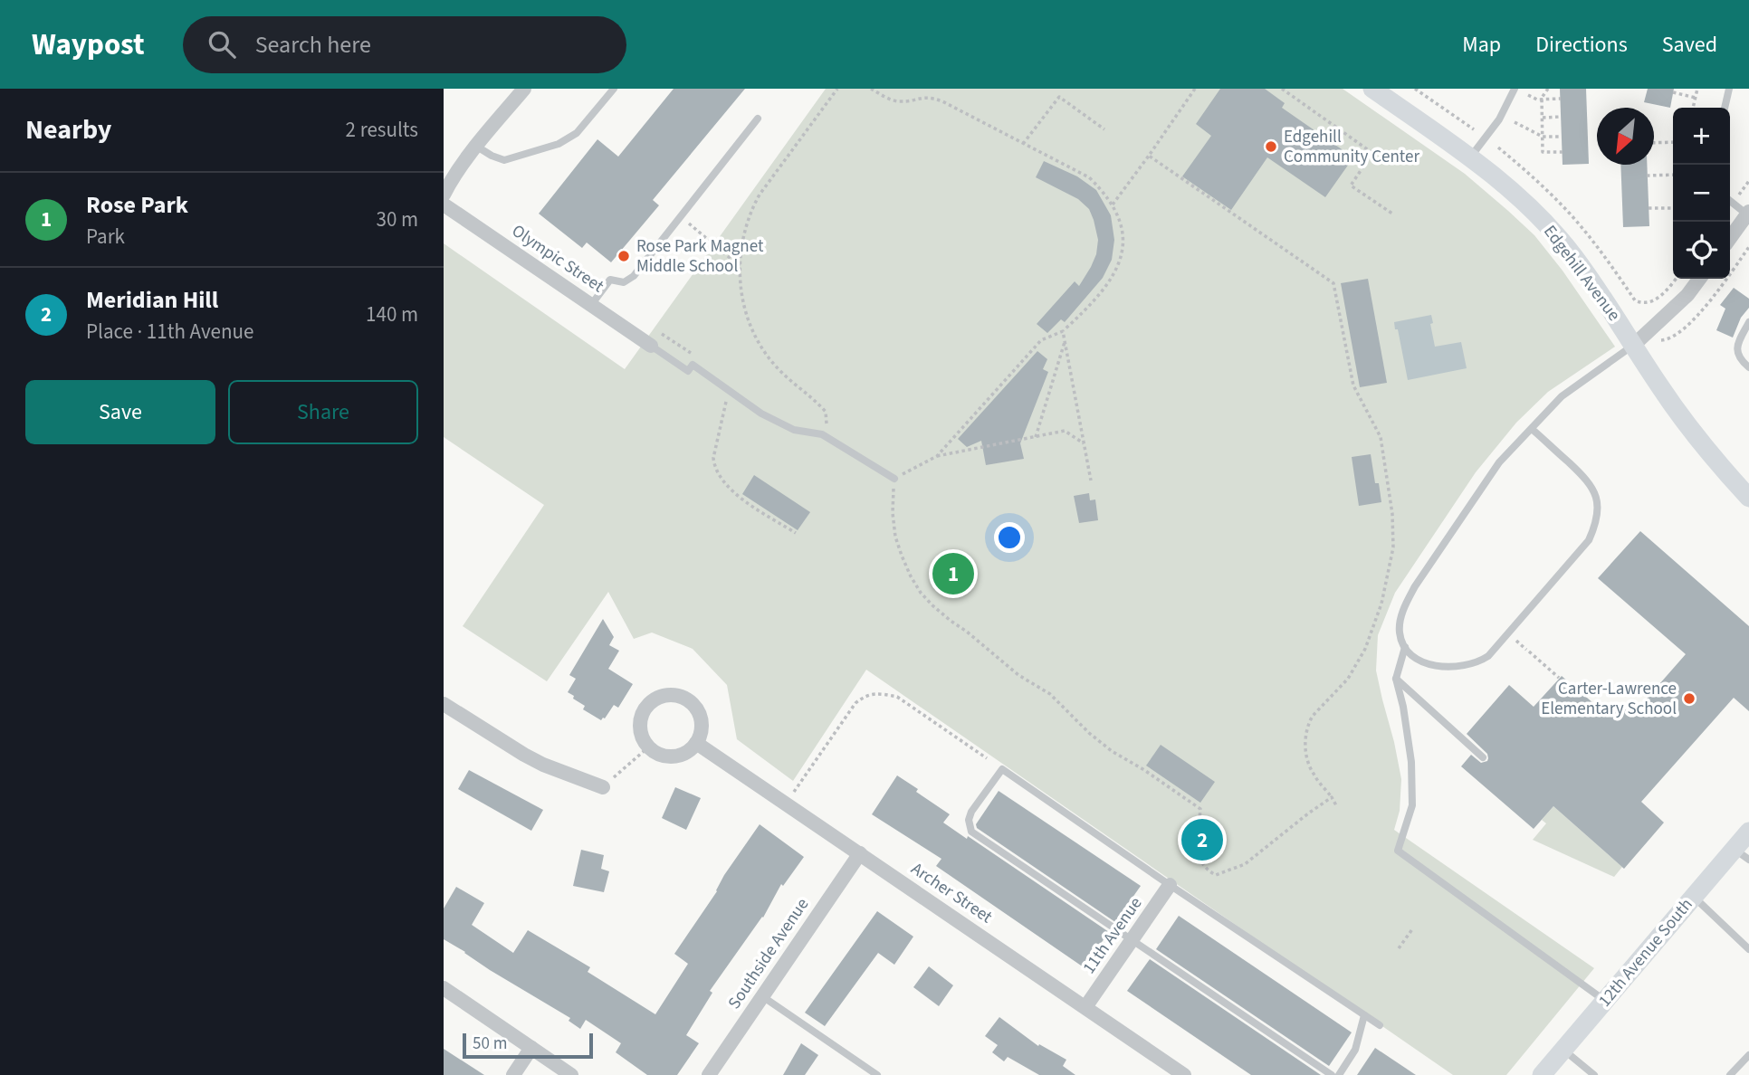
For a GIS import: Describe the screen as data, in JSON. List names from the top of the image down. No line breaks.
{"streets":{"street":["Olympic Street","Edgehill Avenue","Archer Street","11th Avenue","12th Avenue South","Southside Avenue"]},"crossings":[["Archer Street","11th Avenue"],["Archer Street","Southside Avenue"]],"places":["Edgehill Community Center","Rose Park Magnet Middle School","Carter-Lawrence Elementary School"],"scale_bar":"50 m","north":"bottom left","page":{"header":"Waypost","search":"Search here","nav":["Map","Directions","Saved"],"heading":["Nearby","2 results"],"map_buttons":["+","−"],"list":[{"mark":"1","name":"Rose Park","note":"Park","value":"30 m"},{"mark":"2","name":"Meridian Hill","note":"Place · 11th Avenue","value":"140 m"}],"buttons":["Save","Share"],"pins":["1","2"],"scale":"50 m"}}
